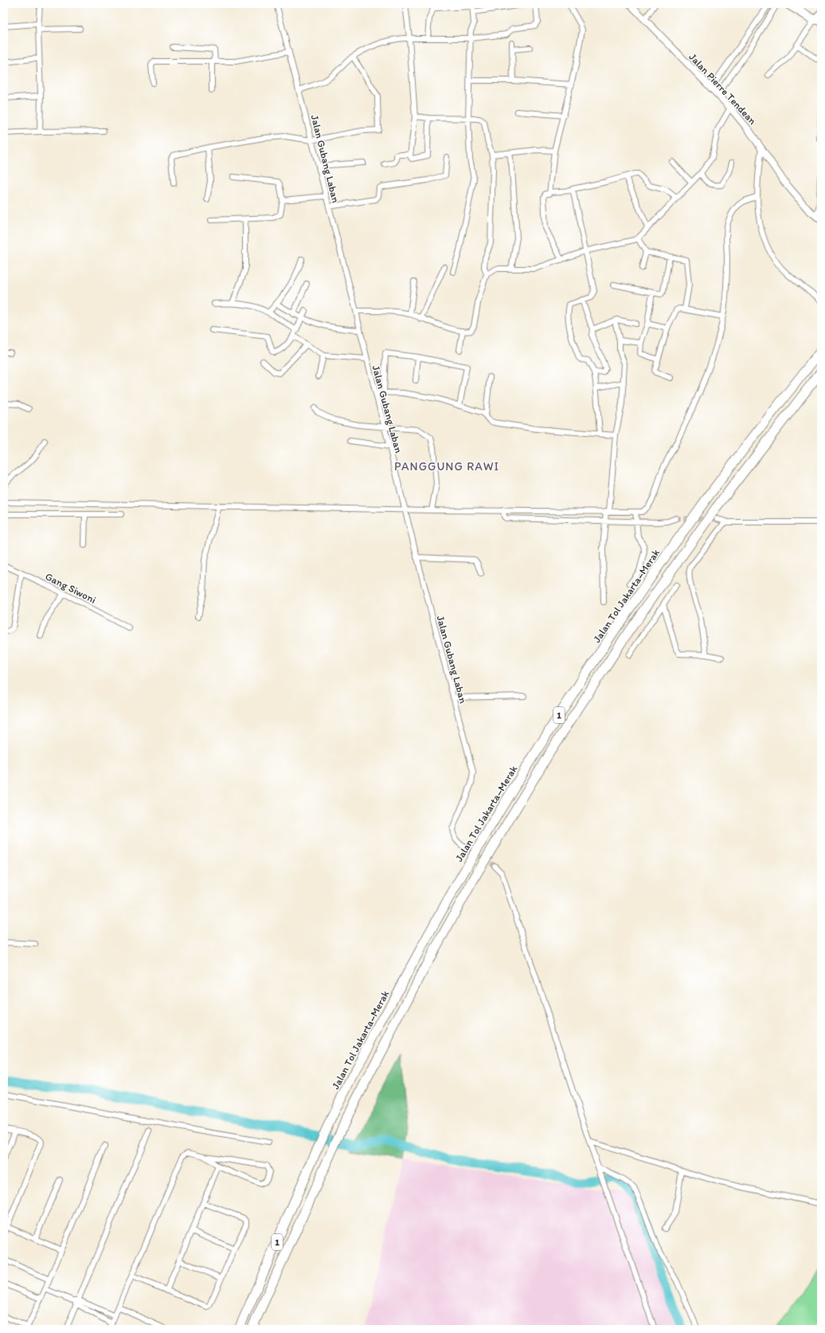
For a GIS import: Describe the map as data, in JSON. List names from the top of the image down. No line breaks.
{"streets":{"highway":["Jalan Tol Jakarta–Merak","1"],"street":["Jalan Pierre Tendean","Jalan Gubang Laban","Gang Siwoni"]},"districts":["PANGGUNG RAWI"]}
